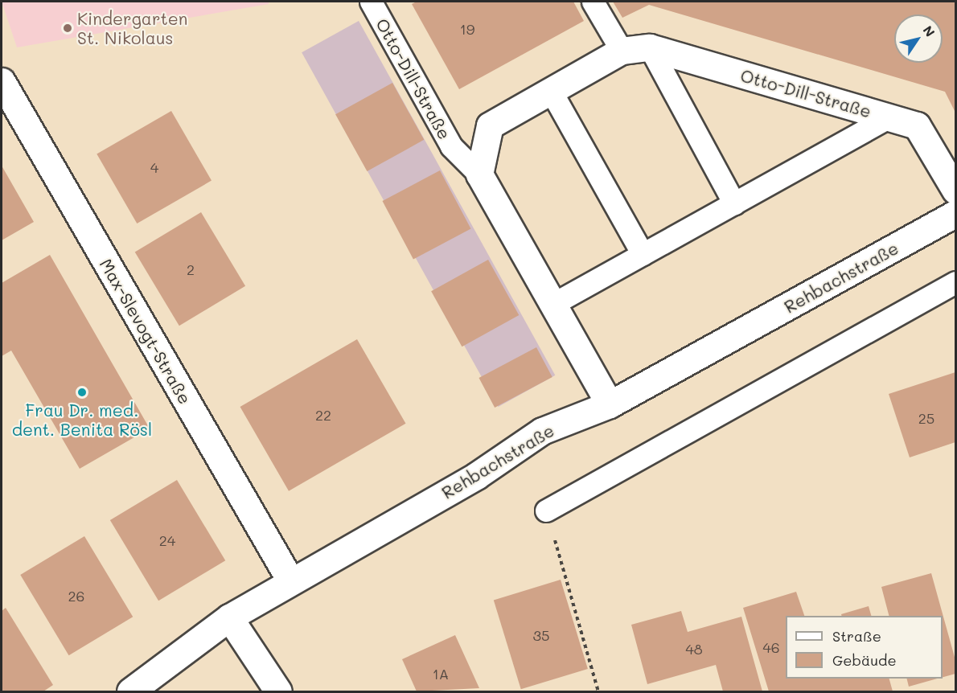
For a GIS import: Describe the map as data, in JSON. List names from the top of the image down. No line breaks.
{"streets":{"street":["Otto-Dill-Straße","Rehbachstraße","Max-Slevogt-Straße"]},"crossings":[["Otto-Dill-Straße","Rehbachstraße"],["Rehbachstraße","Max-Slevogt-Straße"]],"places":["Kindergarten St. Nikolaus","Frau Dr. med. dent. Benita Rösl"],"house_numbers":["19","4","2","22","25","24","26","35","46","48","1A"],"legend":["Straße","Gebäude"],"north":"top right"}
